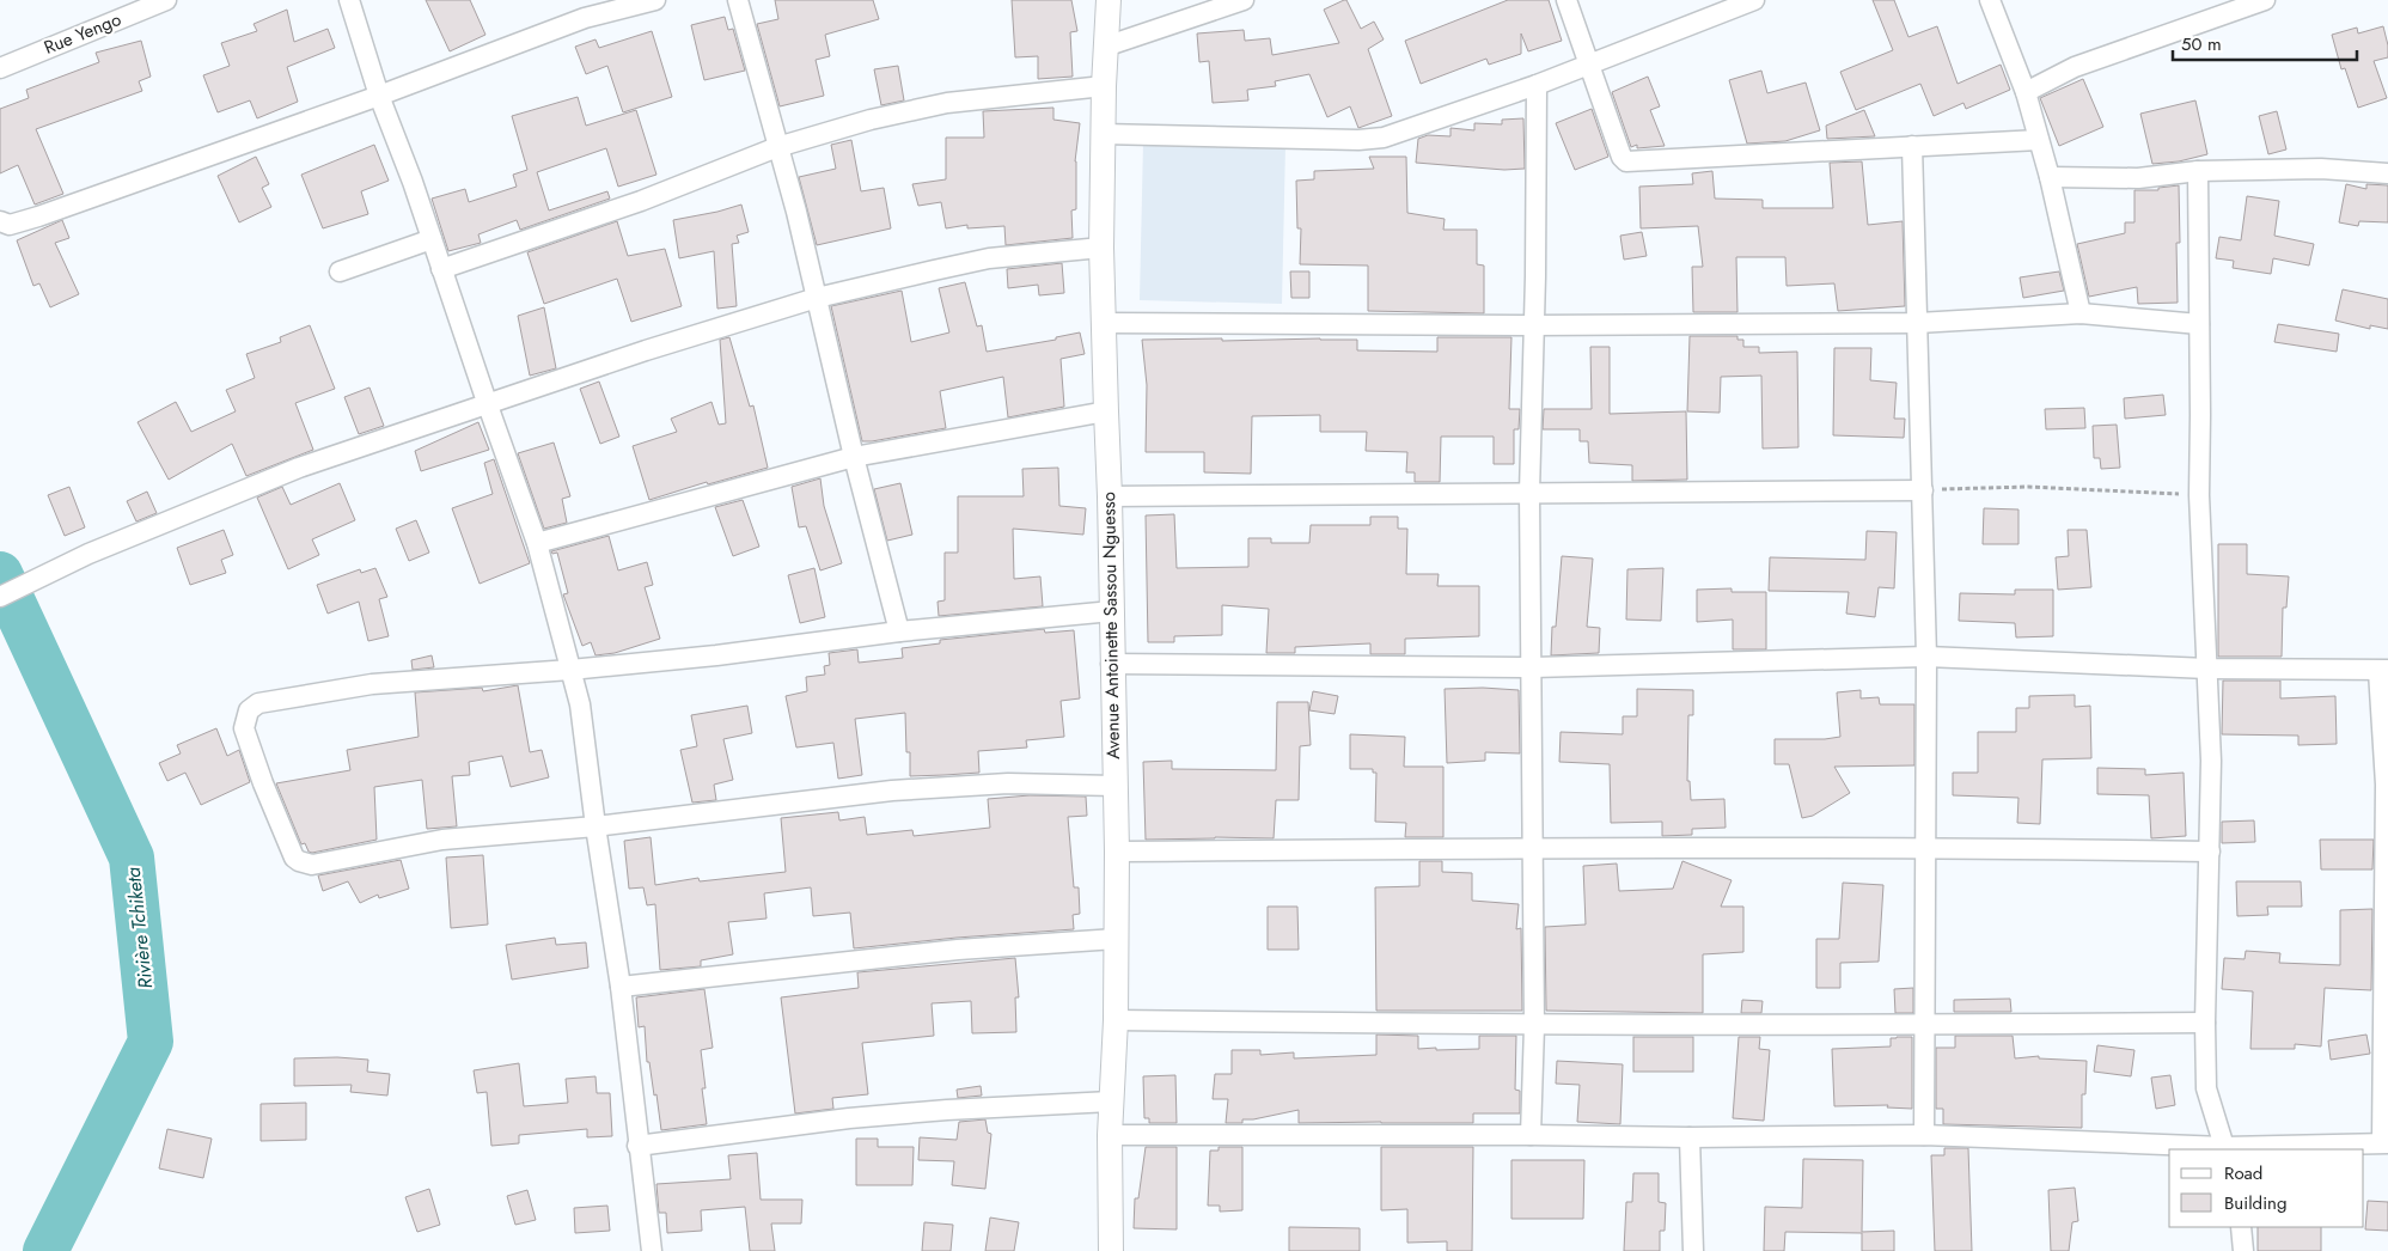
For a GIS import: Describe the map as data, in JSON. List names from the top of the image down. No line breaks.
{"streets":{"street":["Rue Yengo","Avenue Antoinette Sassou Nguesso"]},"water":["Rivière Tchiketa"],"legend":["Road","Building"],"scale_bar":"50 m"}
